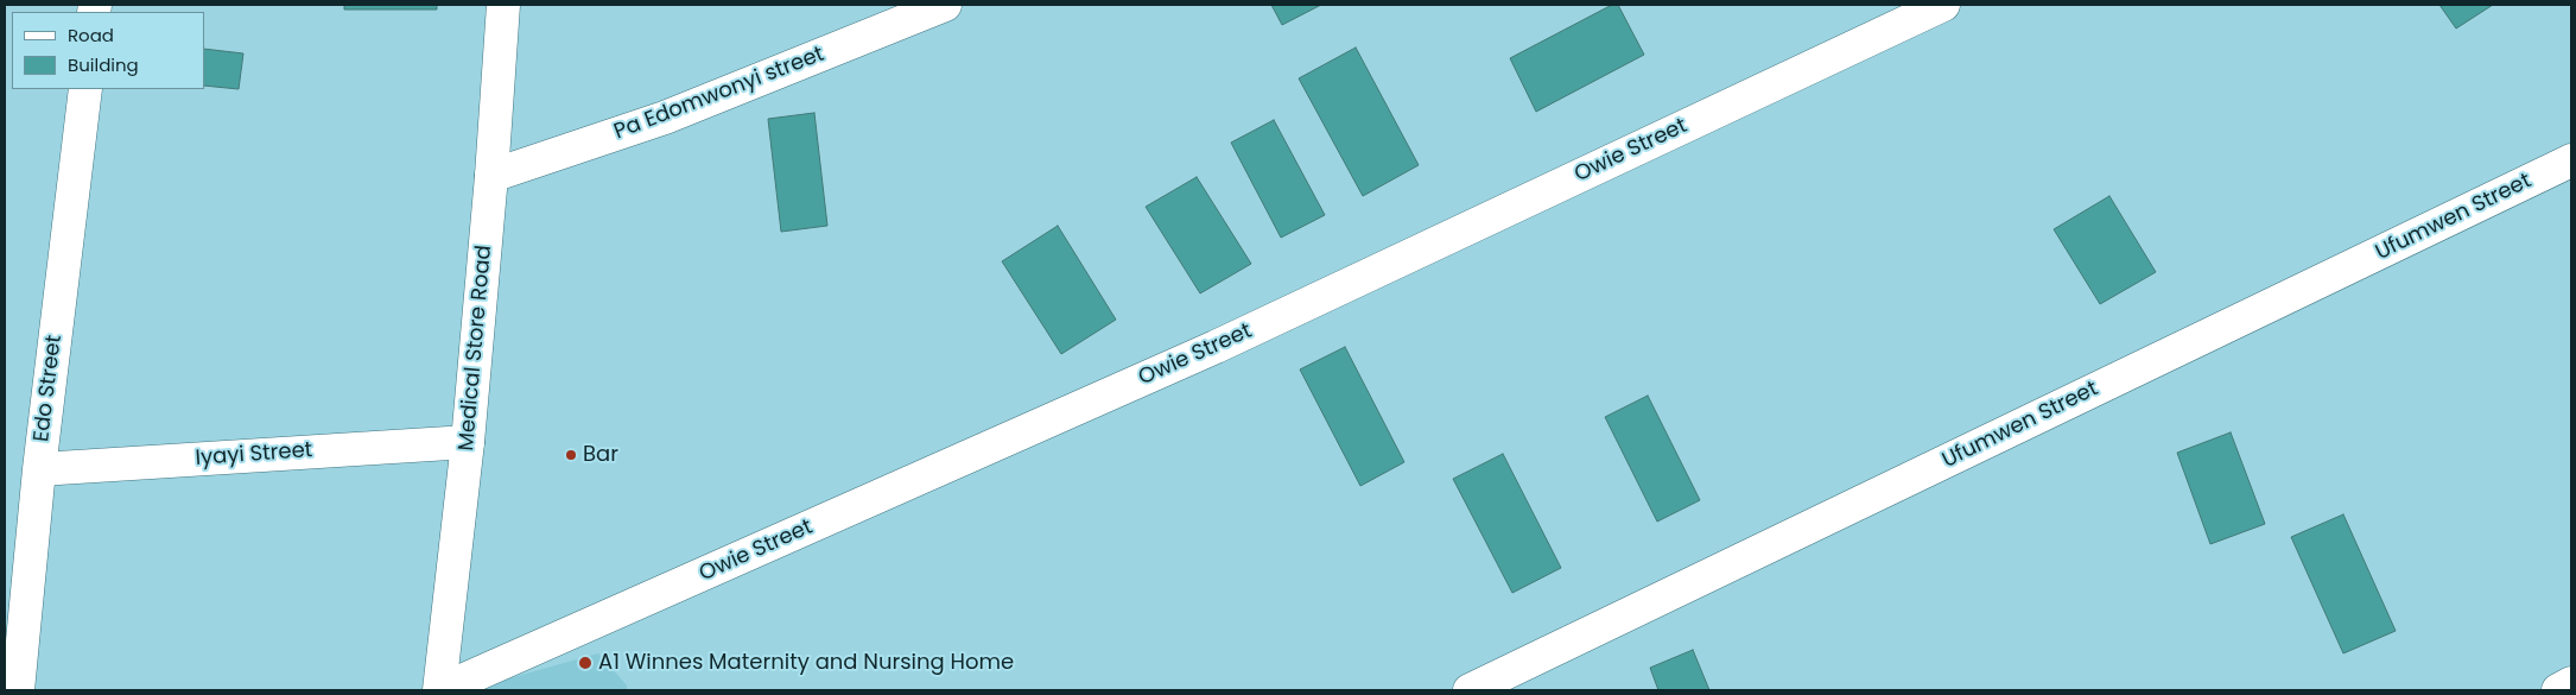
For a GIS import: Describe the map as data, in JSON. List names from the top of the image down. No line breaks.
{"streets":{"street":["Pa Edomwonyi street","Owie Street","Ufumwen Street","Medical Store Road","Edo Street","Iyayi Street"]},"crossings":[["Pa Edomwonyi street","Medical Store Road"],["Owie Street","Medical Store Road"],["Medical Store Road","Iyayi Street"],["Edo Street","Iyayi Street"]],"places":["Bar","A1 Winnes Maternity and Nursing Home"],"legend":["Road","Building"]}
